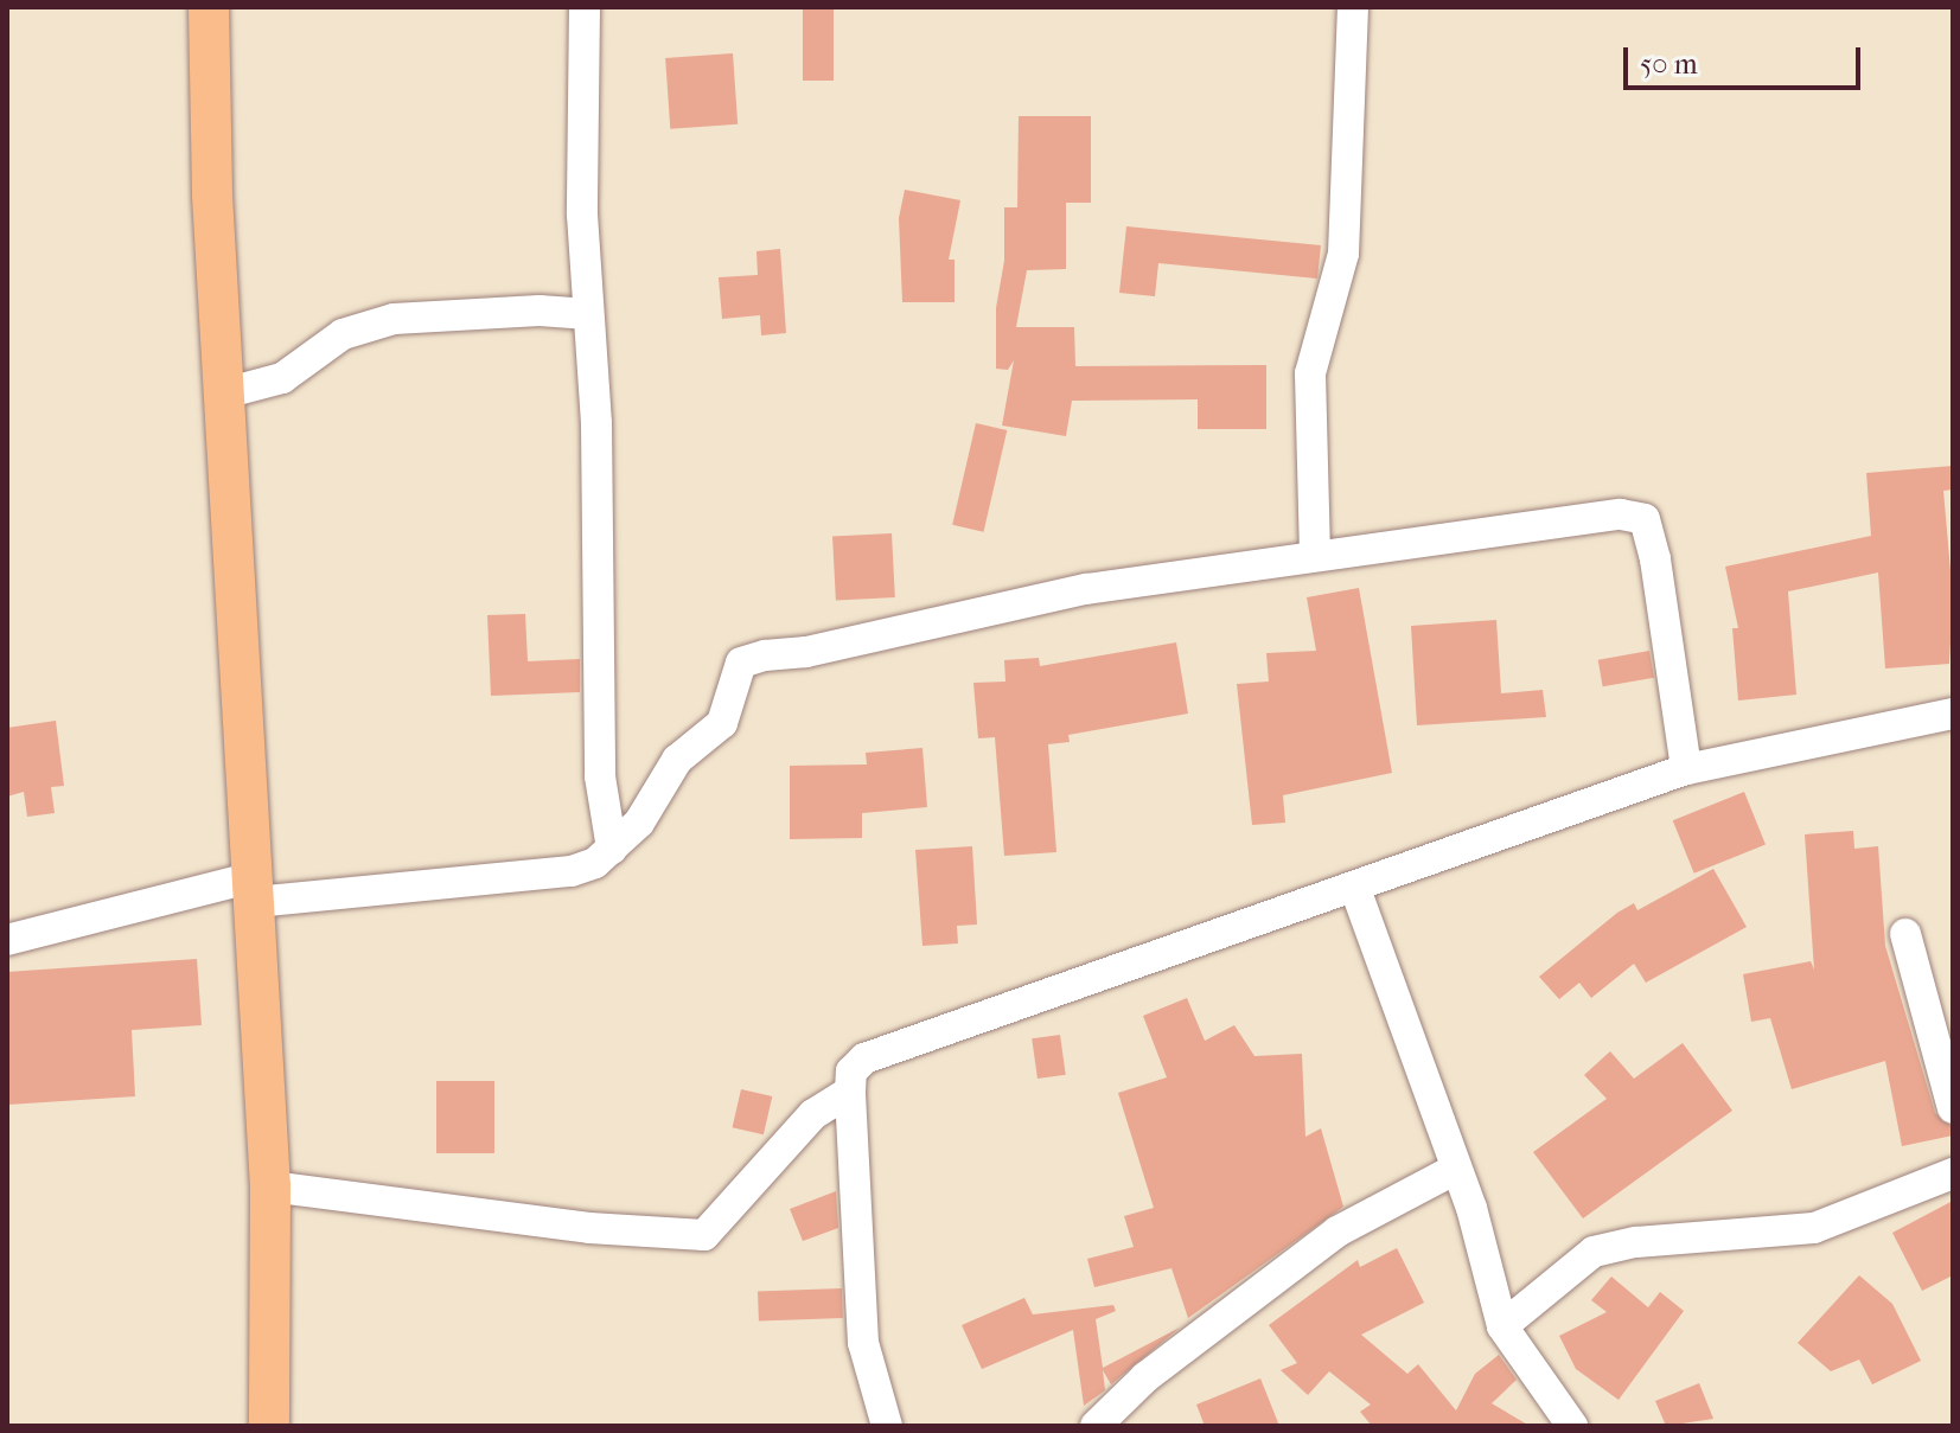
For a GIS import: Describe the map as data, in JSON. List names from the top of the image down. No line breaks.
{"scale_bar":"50 m"}
